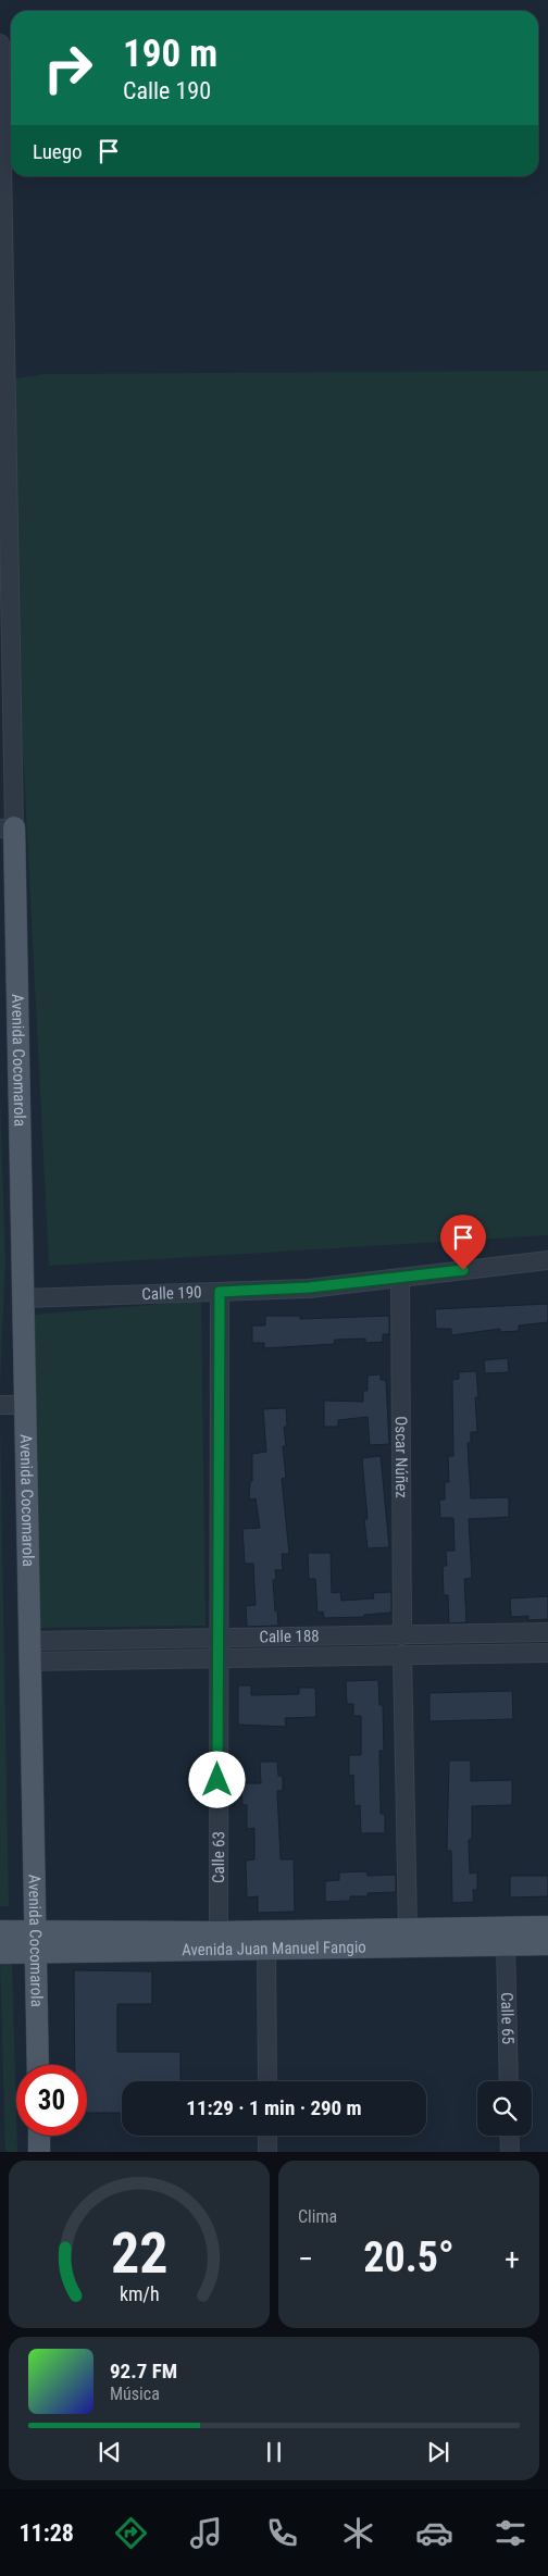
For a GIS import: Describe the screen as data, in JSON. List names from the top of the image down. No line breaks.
{"streets":{"main road":["Avenida Cocomarola","Avenida Juan Manuel Fangio"],"street":["Calle 190","Oscar Núñez","Calle 188","Calle 63","Calle 65"]},"crossings":[["Avenida Cocomarola","Calle 190"],["Avenida Cocomarola","Calle 188"],["Avenida Cocomarola","Avenida Juan Manuel Fangio"],["Calle 190","Oscar Núñez"],["Calle 190","Calle 63"],["Oscar Núñez","Calle 188"],["Calle 188","Calle 63"],["Calle 63","Avenida Juan Manuel Fangio"],["Avenida Juan Manuel Fangio","Calle 65"]],"page":{"turn":["190 m","Calle 190"],"then":"Luego","limit":"30","trip":"11:29 · 1 min · 290 m","tile":"Clima","heat":["−","20.5°","+"],"song":["92.7 FM","Música"],"tabs":"11:28","gauge":["22","km/h"]}}
